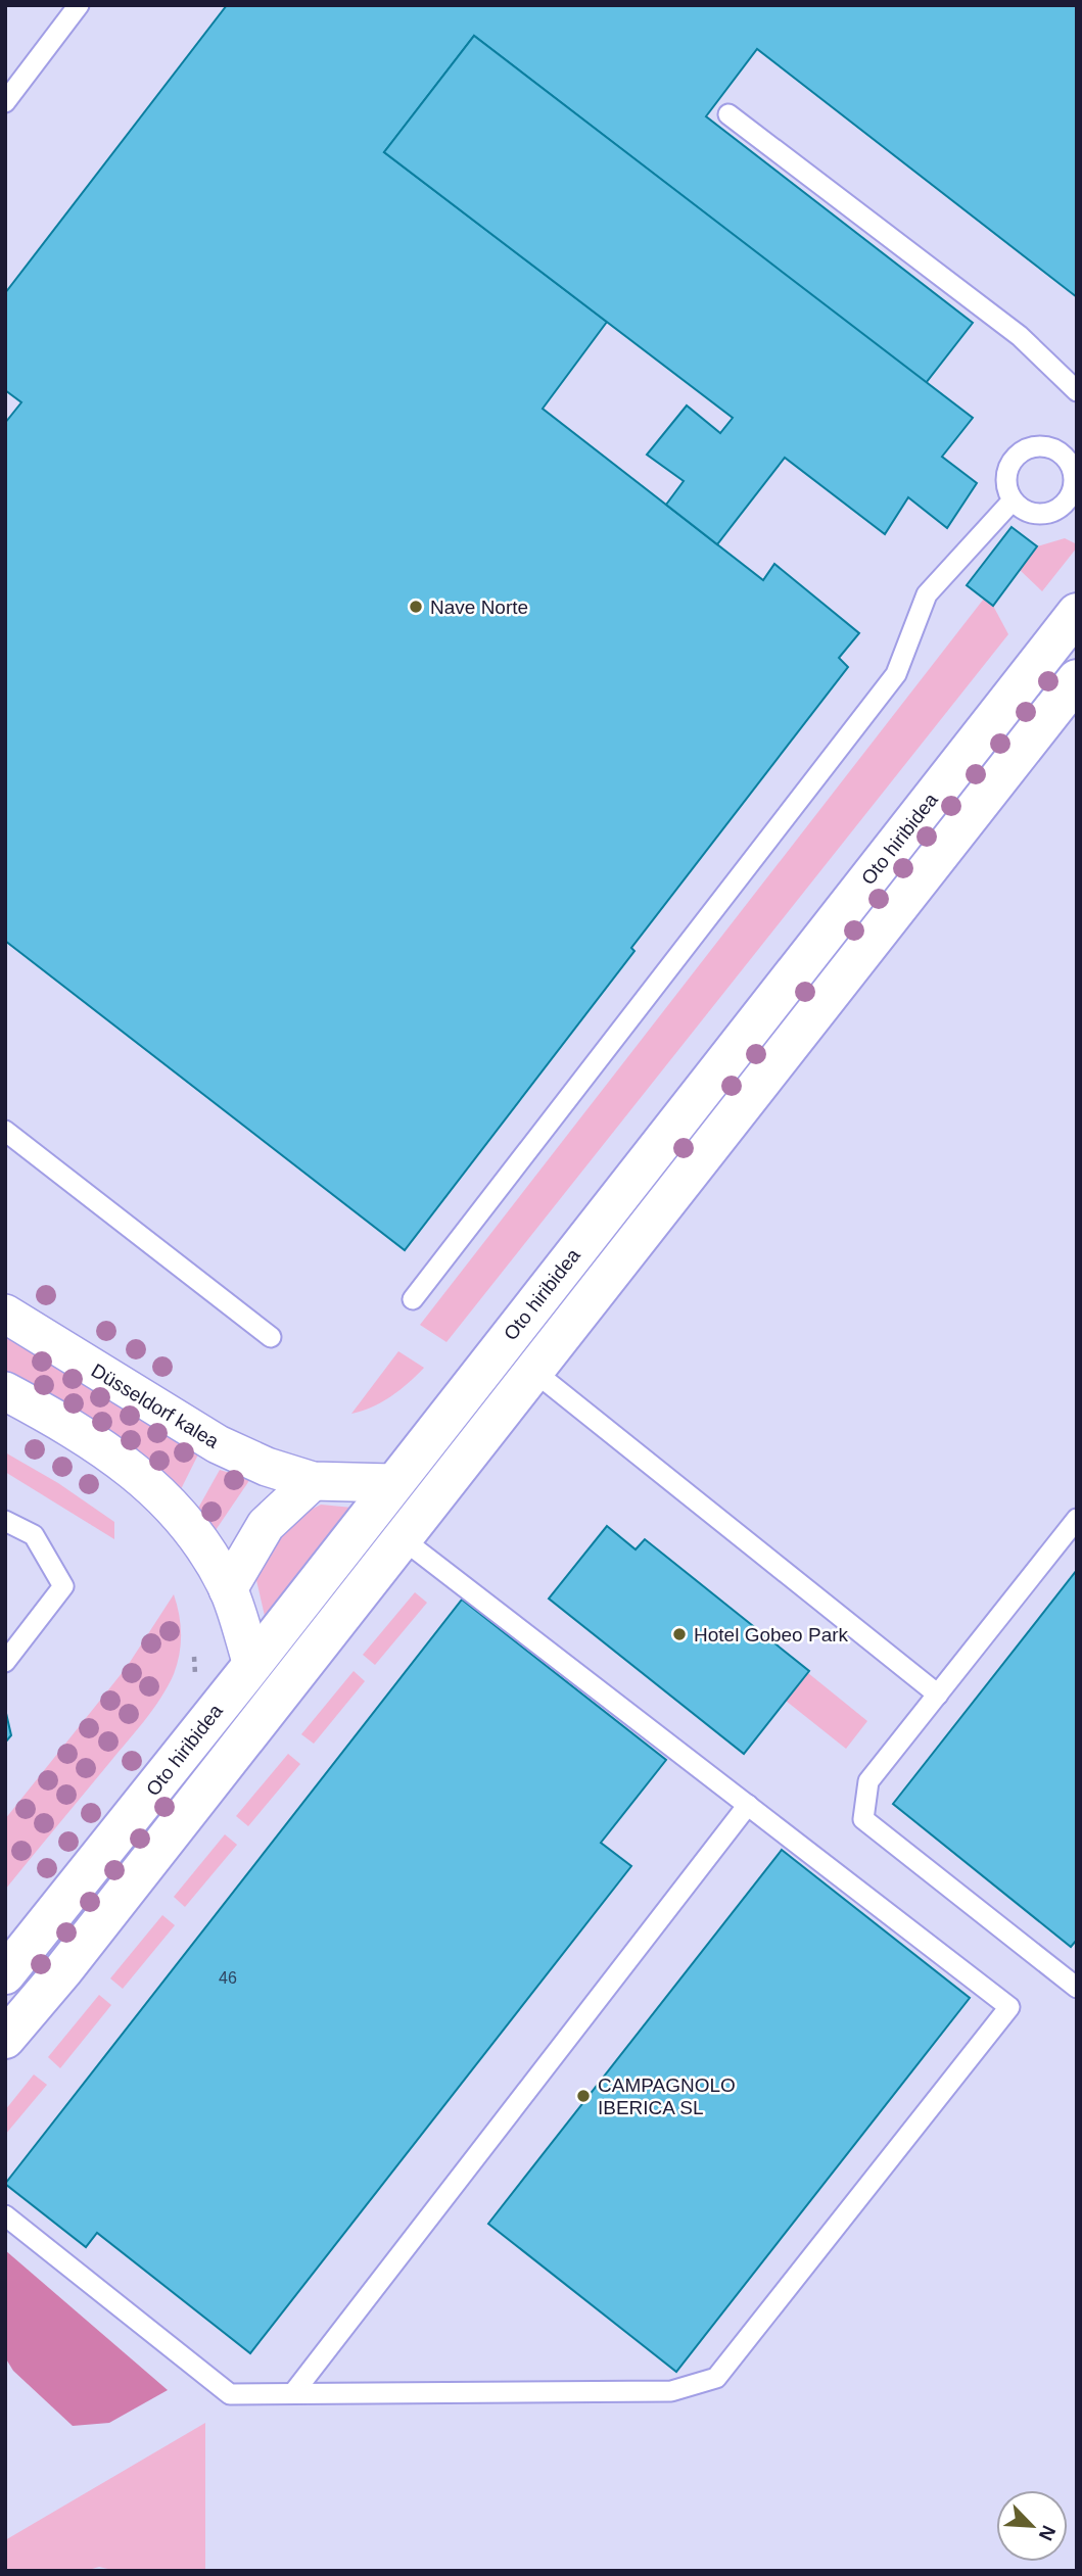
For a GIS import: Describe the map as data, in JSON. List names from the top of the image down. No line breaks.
{"streets":{"street":["Oto hiribidea","Düsseldorf kalea"]},"crossings":[["Oto hiribidea","Düsseldorf kalea"]],"places":["Nave Norte","Hotel Gobeo Park","CAMPAGNOLO IBERICA SL"],"house_numbers":["46"],"north":"bottom right"}
